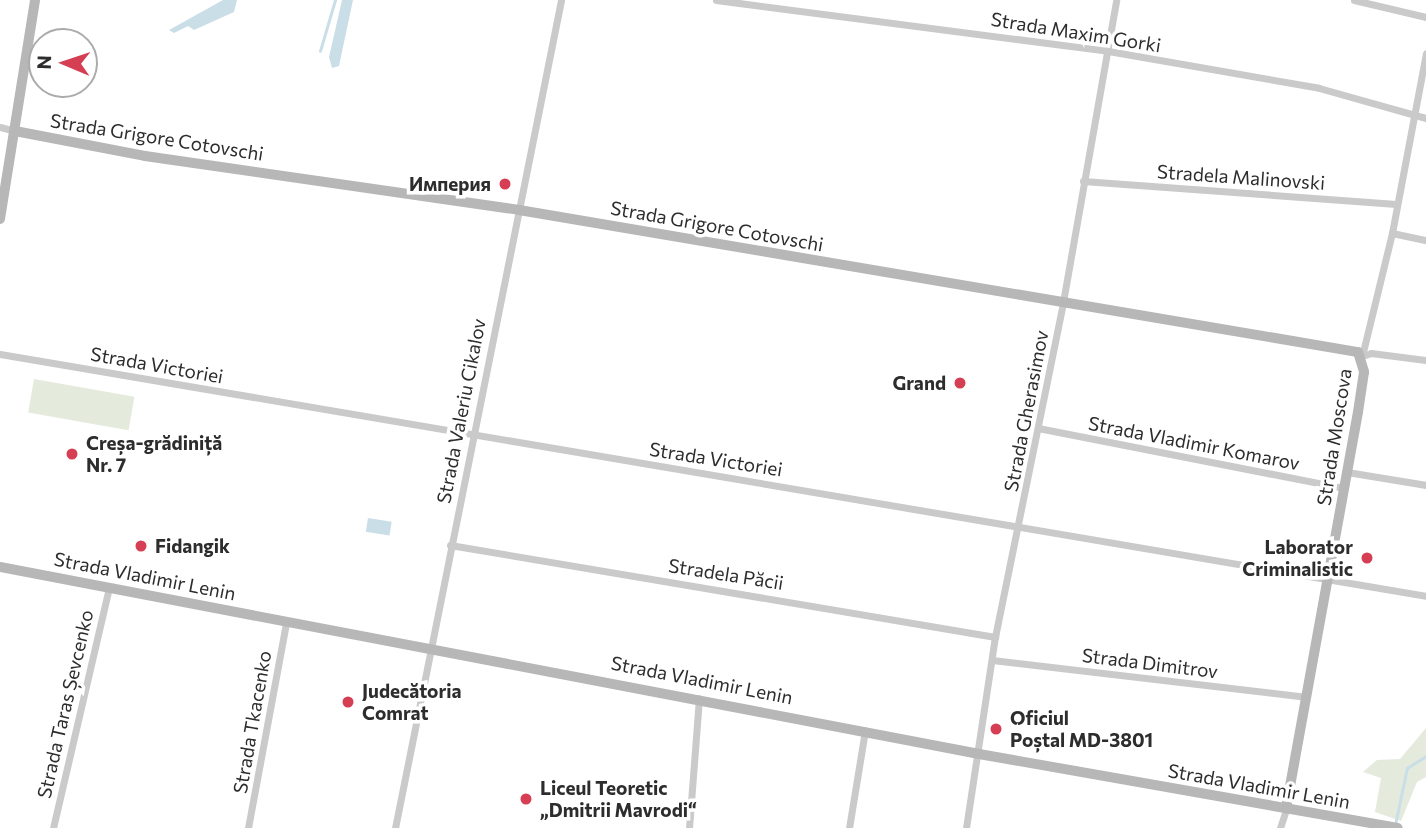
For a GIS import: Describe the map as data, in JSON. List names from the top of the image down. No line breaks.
{"streets":{"street":["Strada Maxim Gorki","Strada Grigore Cotovschi","Stradela Malinovski","Strada Victoriei","Strada Valeriu Cikalov","Strada Gherasimov","Strada Moscova","Strada Vladimir Komarov","Stradela Păcii","Strada Vladimir Lenin","Strada Dimitrov","Strada Taras Șevcenko","Strada Tkacenko"]},"crossings":[["Strada Maxim Gorki","Strada Gherasimov"],["Strada Maxim Gorki","Strada Moscova"],["Strada Grigore Cotovschi","Strada Valeriu Cikalov"],["Strada Grigore Cotovschi","Strada Gherasimov"],["Strada Grigore Cotovschi","Strada Moscova"],["Stradela Malinovski","Strada Gherasimov"],["Stradela Malinovski","Strada Moscova"],["Strada Victoriei","Strada Valeriu Cikalov"],["Strada Victoriei","Strada Gherasimov"],["Strada Victoriei","Strada Moscova"],["Strada Valeriu Cikalov","Stradela Păcii"],["Strada Valeriu Cikalov","Strada Vladimir Lenin"],["Strada Gherasimov","Strada Vladimir Komarov"],["Strada Gherasimov","Stradela Păcii"],["Strada Gherasimov","Strada Vladimir Lenin"],["Strada Gherasimov","Strada Dimitrov"],["Strada Moscova","Strada Vladimir Komarov"],["Strada Moscova","Strada Vladimir Lenin"],["Strada Moscova","Strada Dimitrov"],["Strada Vladimir Lenin","Strada Taras Șevcenko"],["Strada Vladimir Lenin","Strada Tkacenko"]],"places":["Империя","Grand","Creșa-grădiniță Nr. 7","Fidangik","Laborator Criminalistic","Judecătoria Comrat","Oficiul Poștal MD-3801","Liceul Teoretic „Dmitrii Mavrodi“"],"north":"left"}
